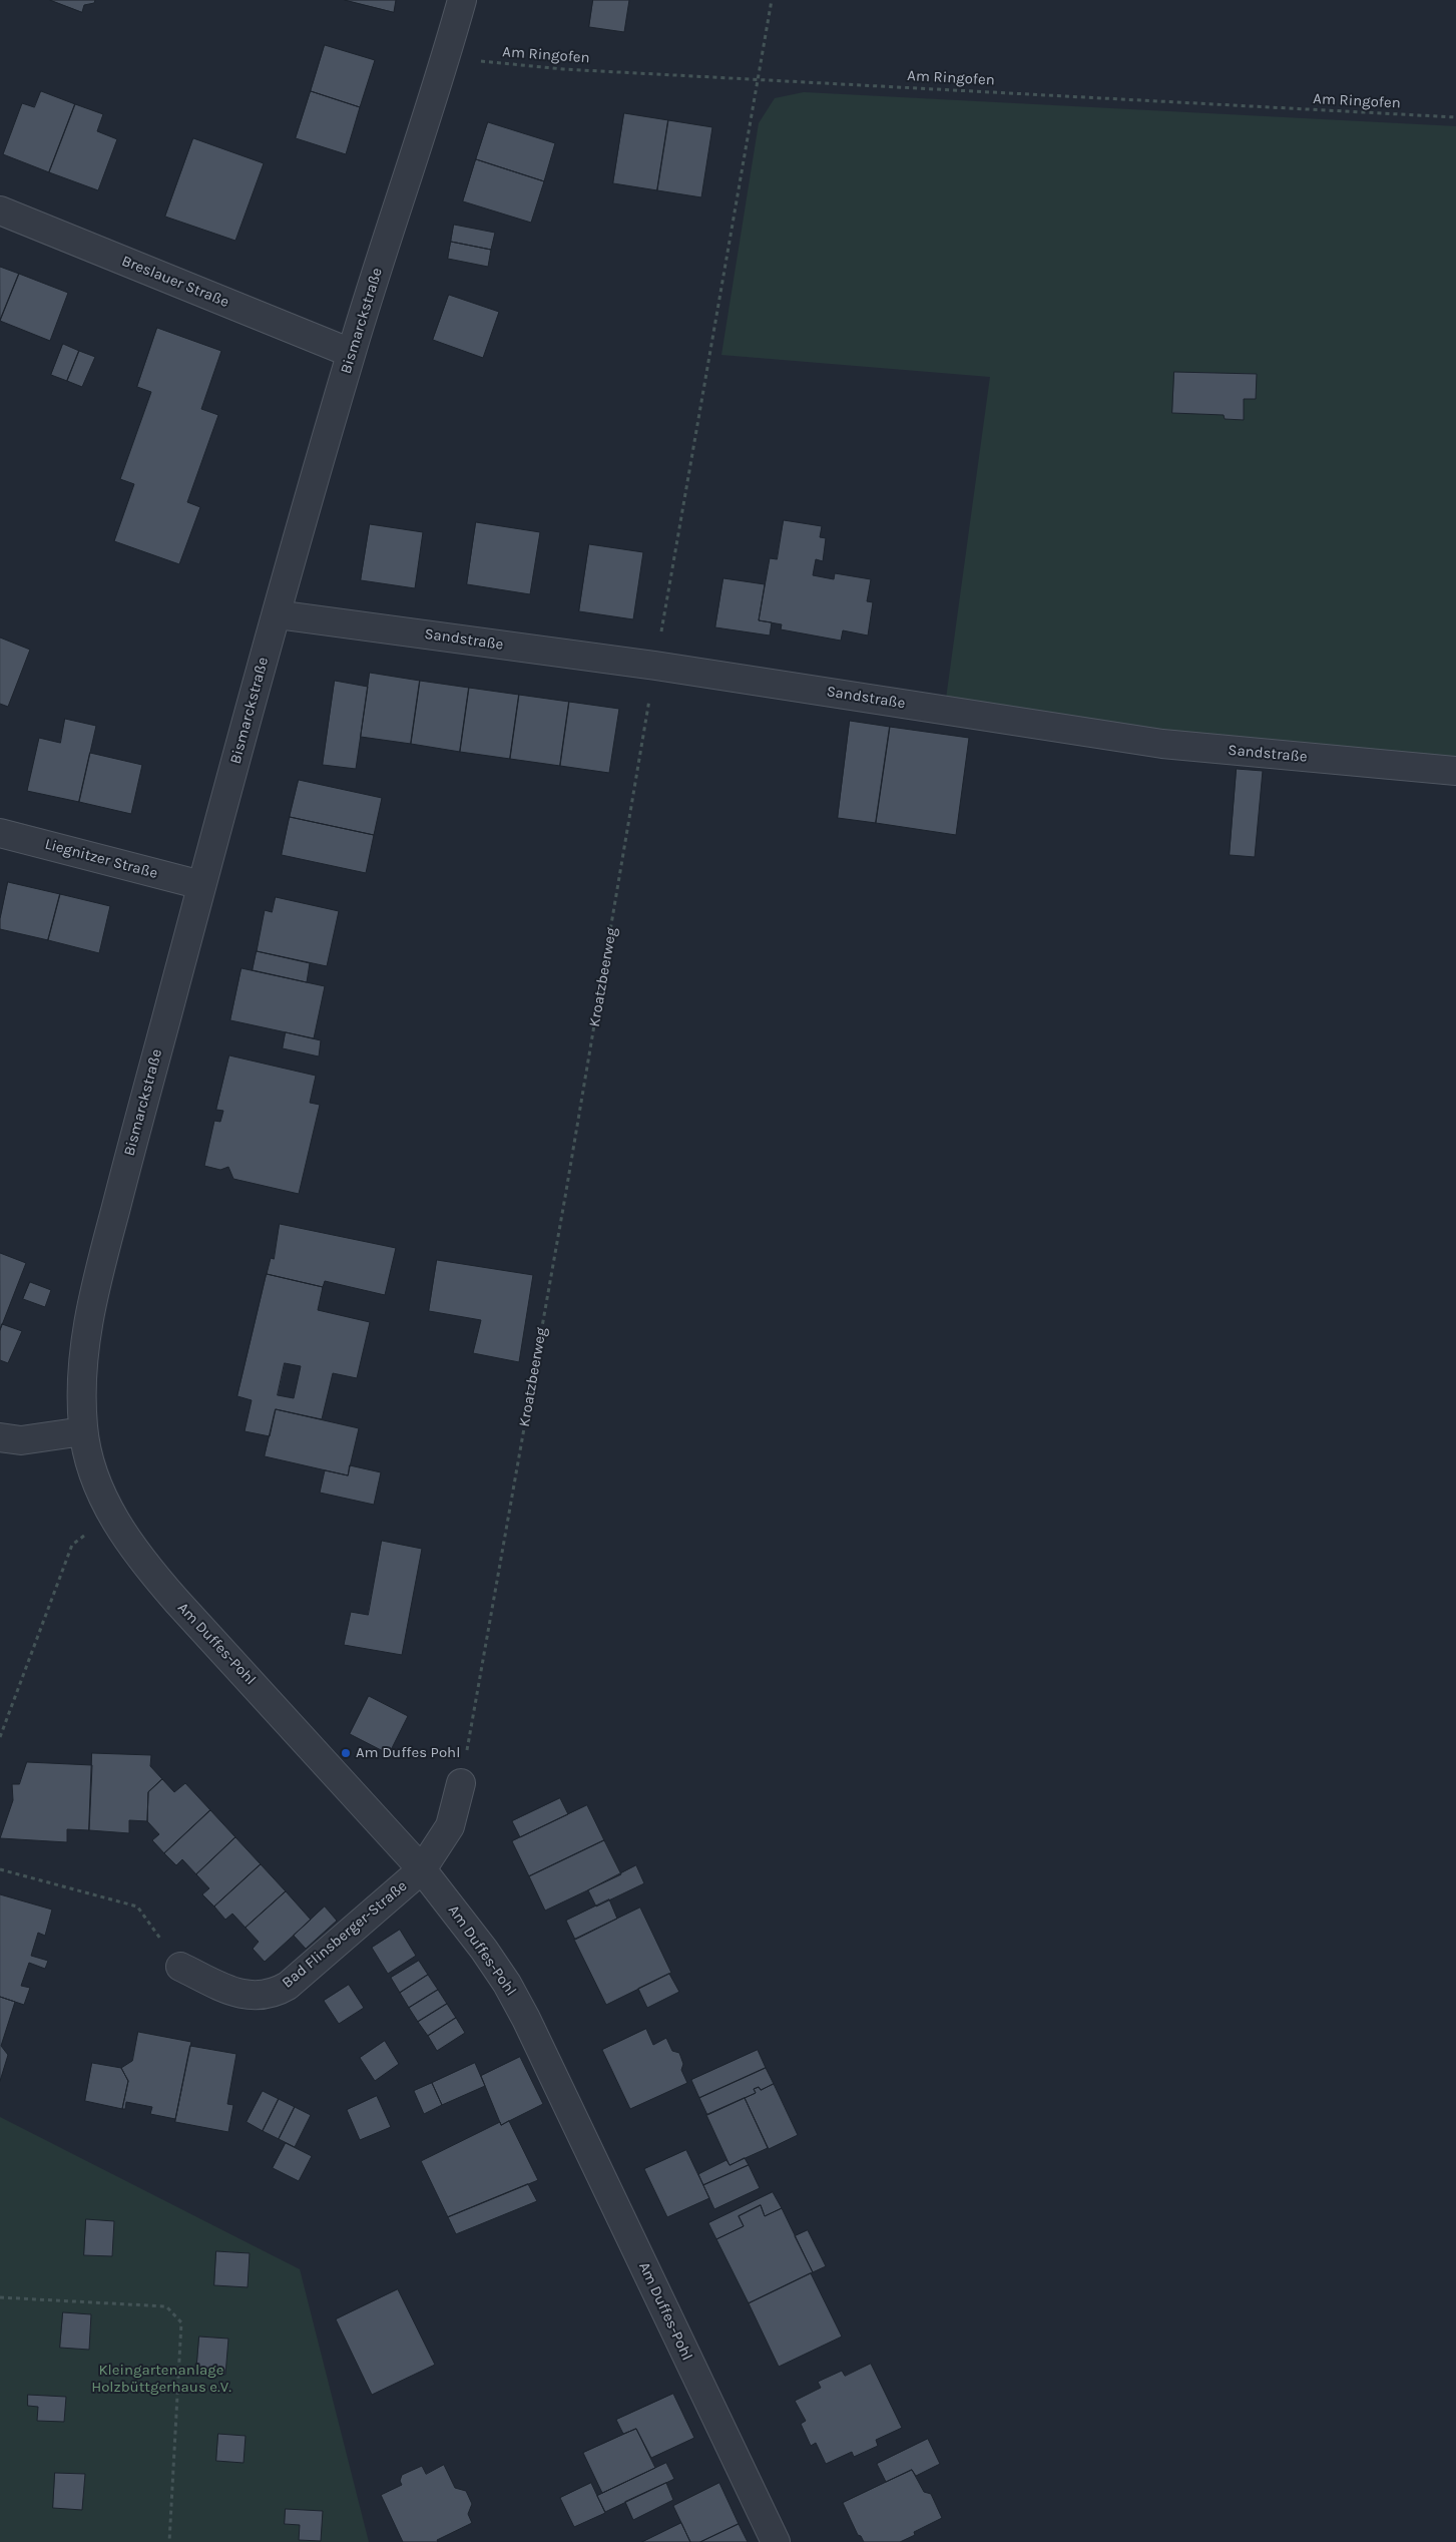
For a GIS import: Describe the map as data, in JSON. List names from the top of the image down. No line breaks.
{"streets":{"street":["Breslauer Straße","Bismarckstraße","Sandstraße","Liegnitzer Straße","Am Duffes-Pohl","Bad Flinsberger-Straße"],"path":["Am Ringofen","Kroatzbeerweg"]},"crossings":[["Am Ringofen","Bismarckstraße"],["Am Ringofen","Kroatzbeerweg"],["Breslauer Straße","Bismarckstraße"],["Bismarckstraße","Sandstraße"],["Bismarckstraße","Liegnitzer Straße"],["Bismarckstraße","Am Duffes-Pohl"],["Sandstraße","Kroatzbeerweg"],["Am Duffes-Pohl","Bad Flinsberger-Straße"]],"parks":["Kleingartenanlage Holzbüttgerhaus e.V."],"places":["Am Duffes Pohl"]}
